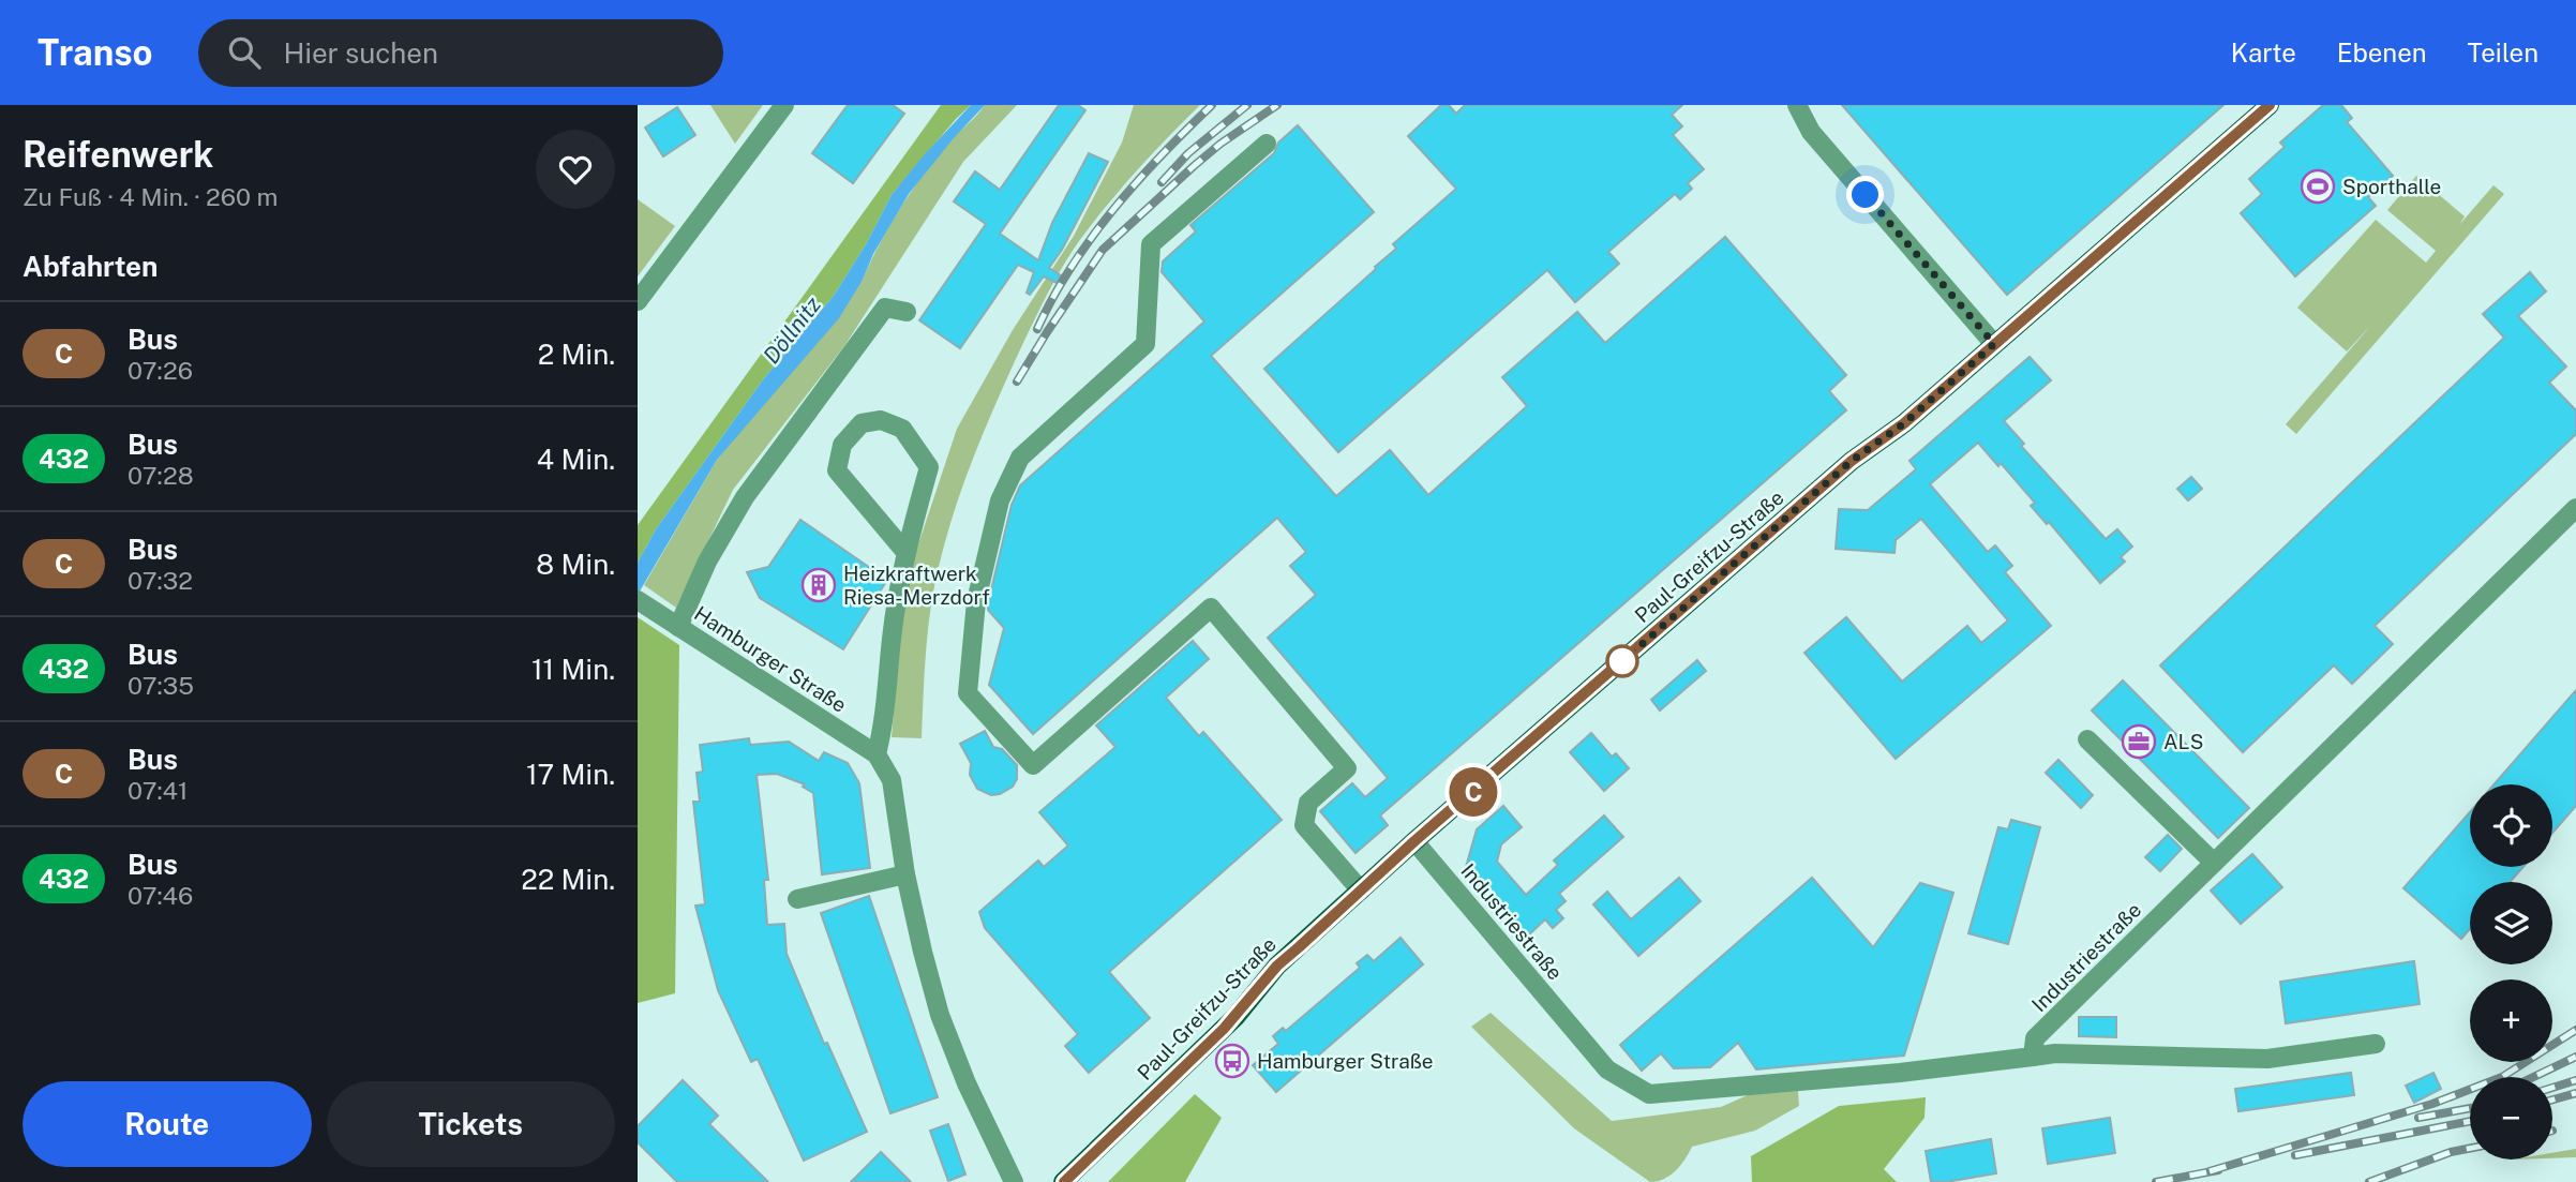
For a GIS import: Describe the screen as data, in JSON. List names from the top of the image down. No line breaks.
{"streets":{"main road":["Paul-Greifzu-Straße"],"street":["Hamburger Straße","Industriestraße"]},"crossings":[["Paul-Greifzu-Straße","Industriestraße"]],"water":["Döllnitz"],"places":{"sports":["Sporthalle"],"building":["Heizkraftwerk Riesa-Merzdorf"],"office":["ALS"],"bus stop":["Hamburger Straße"]},"lines":["bus line C"],"page":{"header":"Transo","search":"Hier suchen","nav":["Karte","Ebenen","Teilen"],"heading":[["Reifenwerk","Zu Fuß · 4 Min. · 260 m"],"Abfahrten"],"on_map":"C","list":[{"mark":"C","name":"Bus","note":"07:26","value":"2 Min."},{"mark":"432","name":"Bus","note":"07:28","value":"4 Min."},{"mark":"C","name":"Bus","note":"07:32","value":"8 Min."},{"mark":"432","name":"Bus","note":"07:35","value":"11 Min."},{"mark":"C","name":"Bus","note":"07:41","value":"17 Min."},{"mark":"432","name":"Bus","note":"07:46","value":"22 Min."}],"map_buttons":["+","−"],"buttons":["Route","Tickets"]}}
